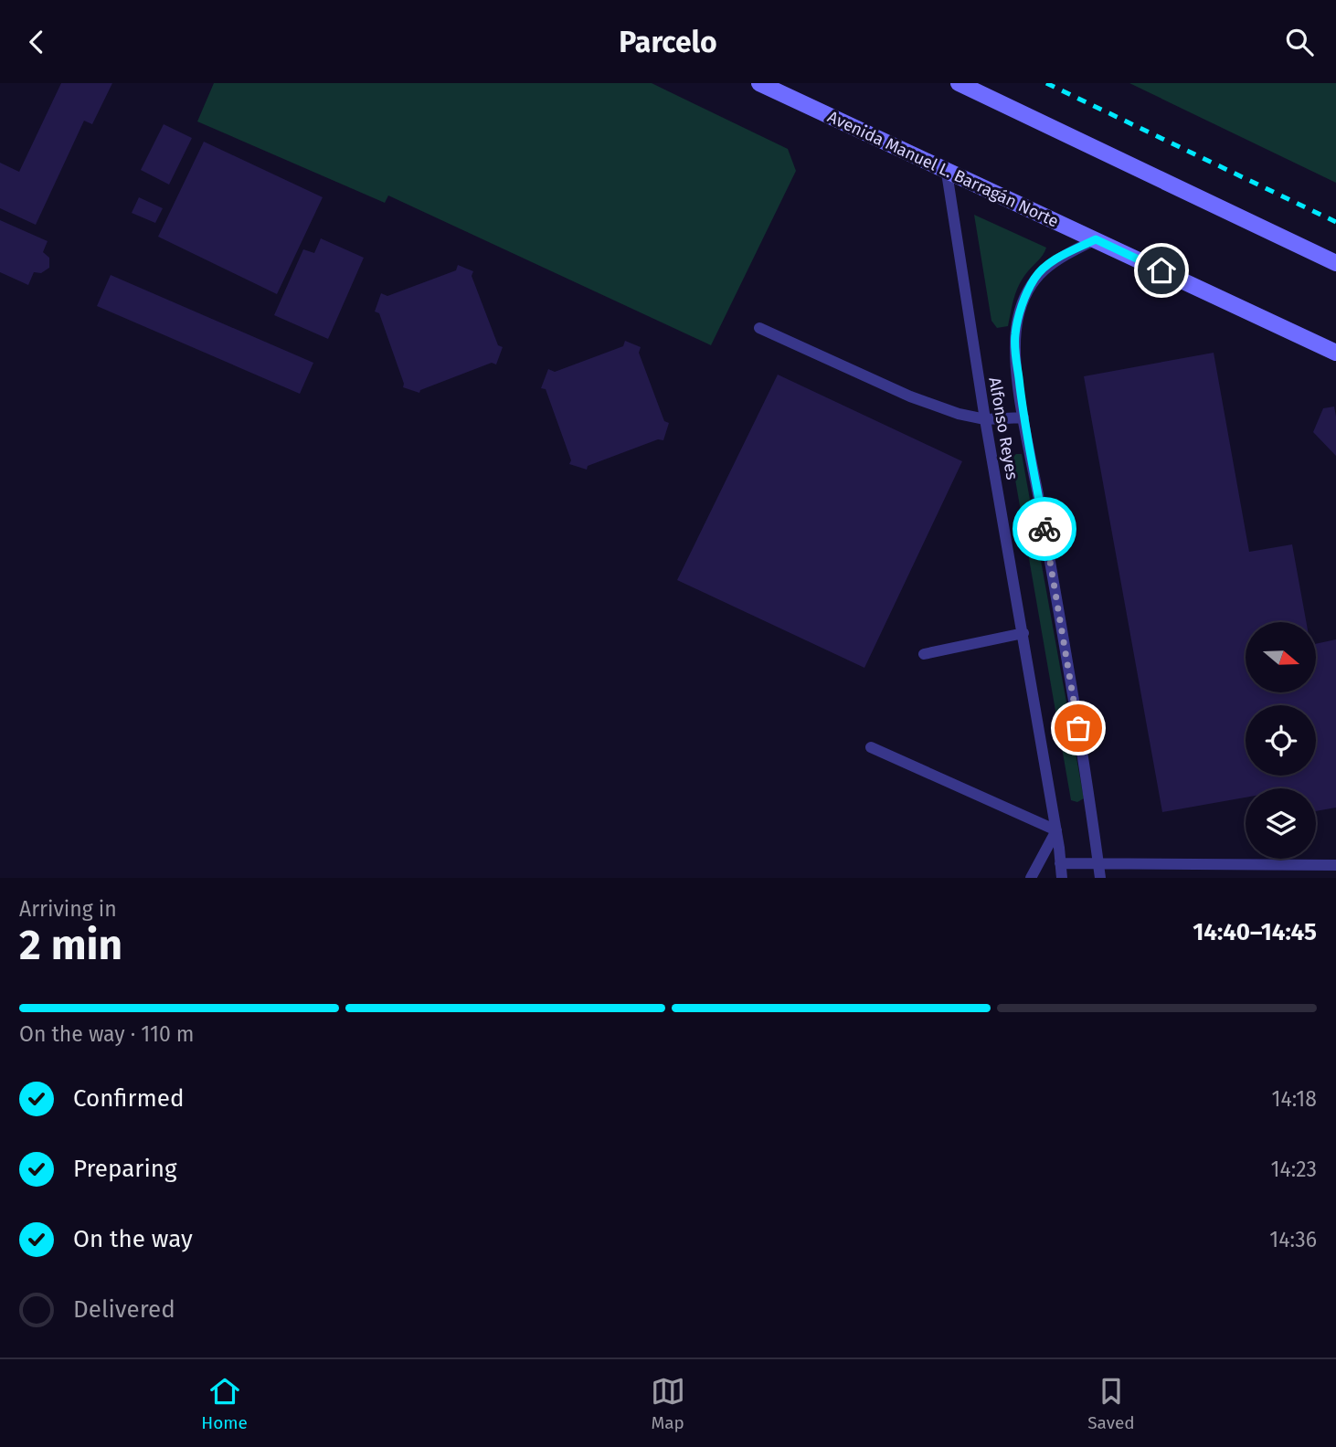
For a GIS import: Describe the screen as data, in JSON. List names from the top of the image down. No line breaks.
{"streets":{"main road":["Avenida Manuel L. Barragán Norte"],"lane":["Alfonso Reyes"]},"crossings":[["Avenida Manuel L. Barragán Norte","Alfonso Reyes"]],"north":"right","page":{"header":"Parcelo","heading":["2 min","Arriving in","14:40–14:45"],"bar":"On the way · 110 m","list":[["Confirmed","14:18"],["Preparing","14:23"],["On the way","14:36"],"Delivered"],"tabs":["Home","Map","Saved"]}}
